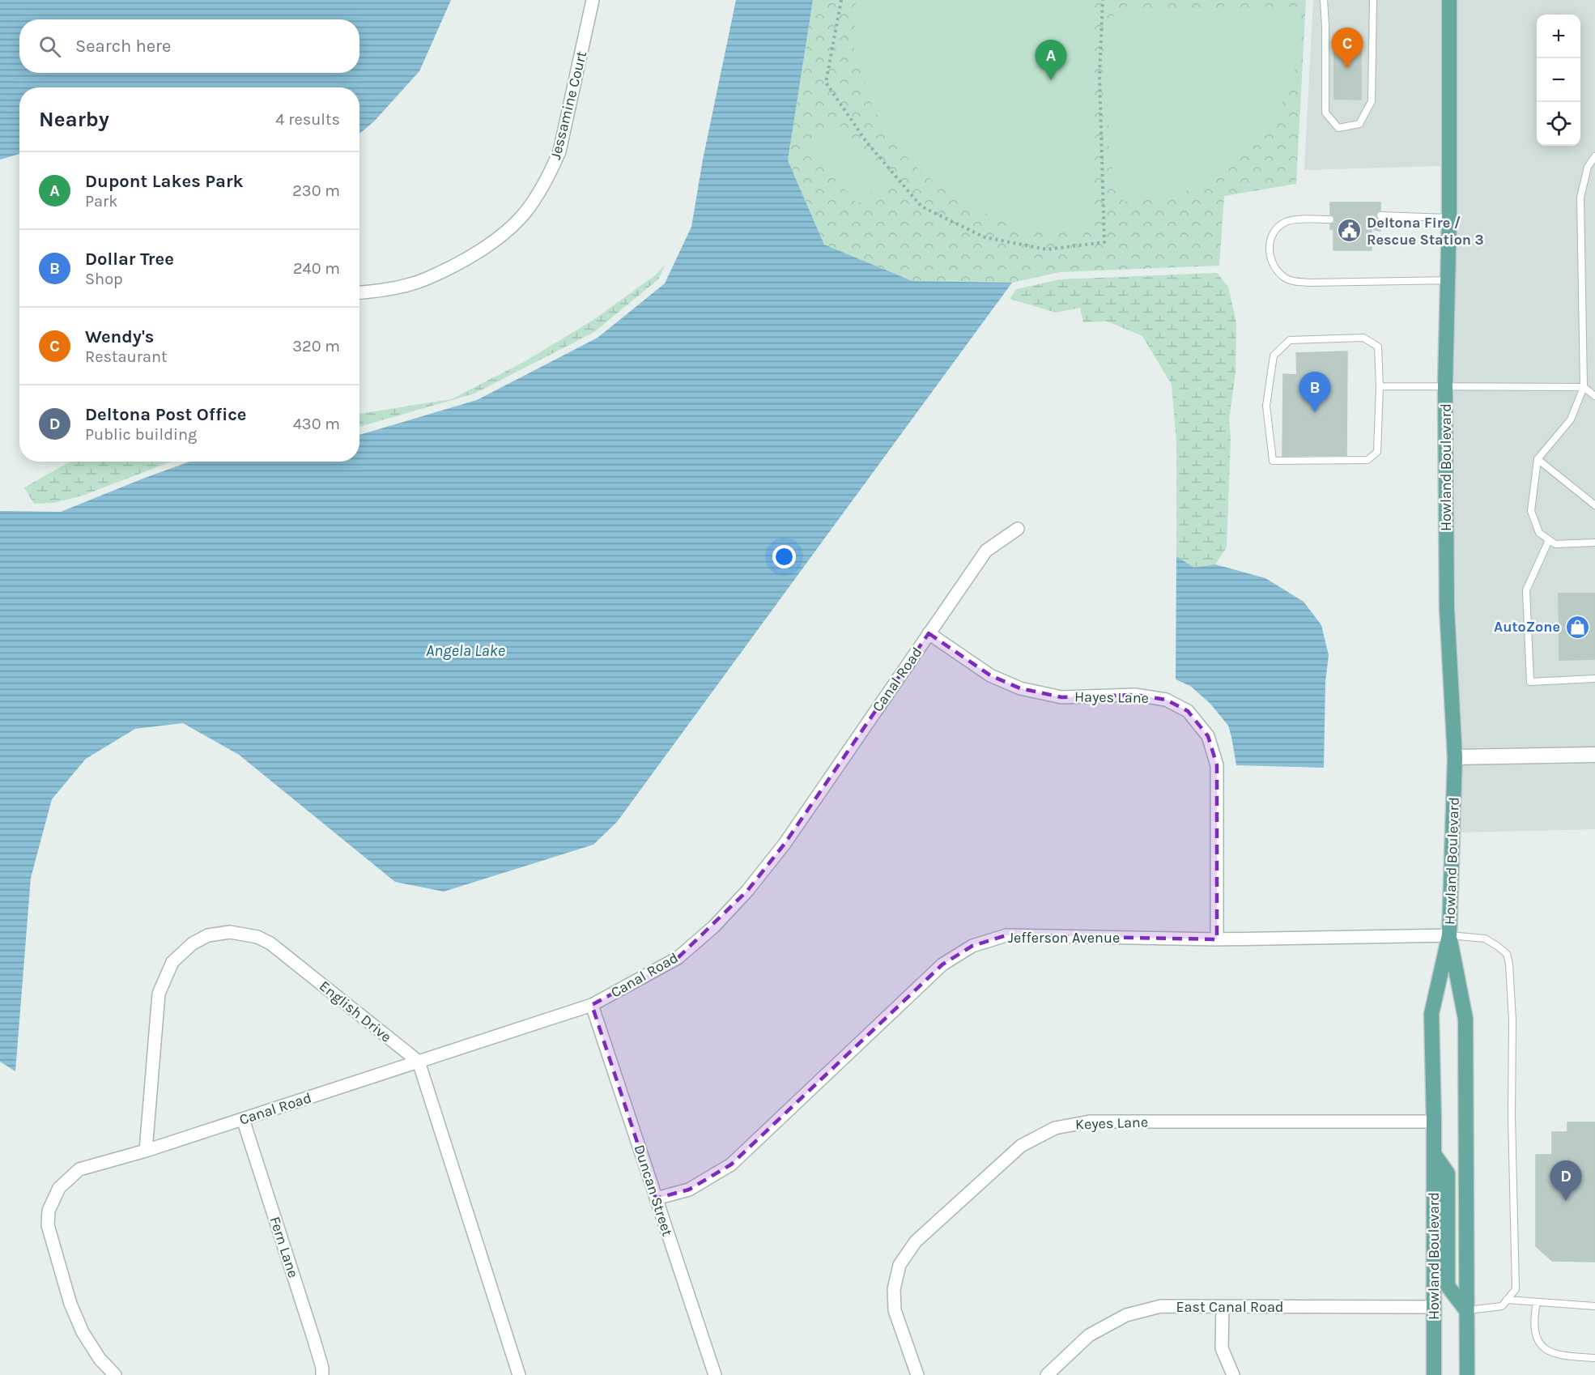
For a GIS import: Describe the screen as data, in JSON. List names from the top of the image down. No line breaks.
{"streets":{"main road":["Howland Boulevard"],"street":["Jessamine Court","Canal Road","Hayes Lane","Jefferson Avenue","English Drive","Keyes Lane","Duncan Street","Fern Lane","East Canal Road"]},"crossings":[["Howland Boulevard","Jefferson Avenue"],["Howland Boulevard","Keyes Lane"],["Howland Boulevard","East Canal Road"],["Canal Road","Hayes Lane"],["Canal Road","English Drive"],["Canal Road","Duncan Street"],["Canal Road","Fern Lane"],["Hayes Lane","Jefferson Avenue"],["Jefferson Avenue","Duncan Street"]],"water":["Angela Lake"],"places":{"public building":["Deltona Fire / Rescue Station 3"],"shop":["AutoZone"]},"page":{"map_buttons":["+","−"],"search":"Search here","pins":["C","A","B","D"],"heading":["Nearby","4 results"],"list":[{"mark":"A","name":"Dupont Lakes Park","note":"Park","value":"230 m"},{"mark":"B","name":"Dollar Tree","note":"Shop","value":"240 m"},{"mark":"C","name":"Wendy's","note":"Restaurant","value":"320 m"},{"mark":"D","name":"Deltona Post Office","note":"Public building","value":"430 m"}]}}
